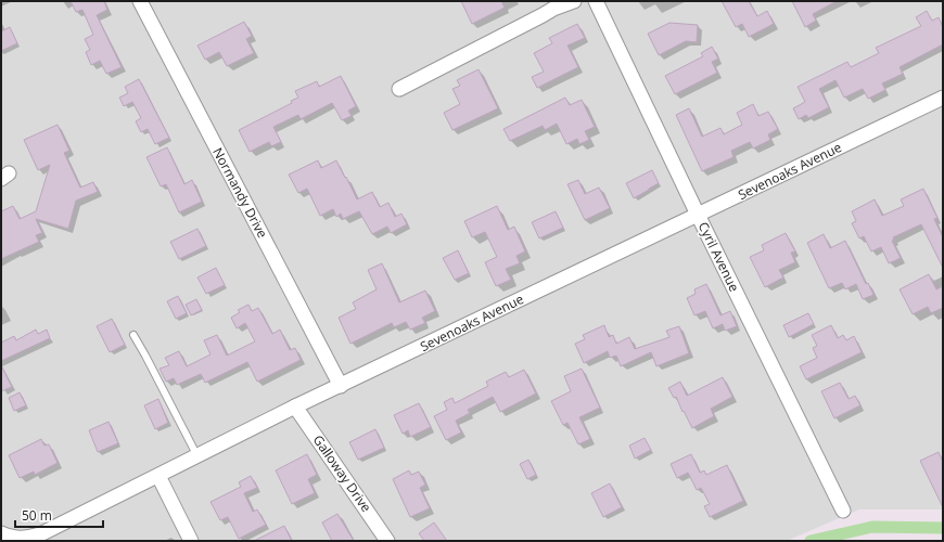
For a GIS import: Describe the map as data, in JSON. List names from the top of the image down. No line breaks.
{"streets":{"street":["Sevenoaks Avenue","Normandy Drive","Cyril Avenue","Galloway Drive"]},"crossings":[["Sevenoaks Avenue","Normandy Drive"],["Sevenoaks Avenue","Cyril Avenue"],["Sevenoaks Avenue","Galloway Drive"]],"scale_bar":"50 m"}
